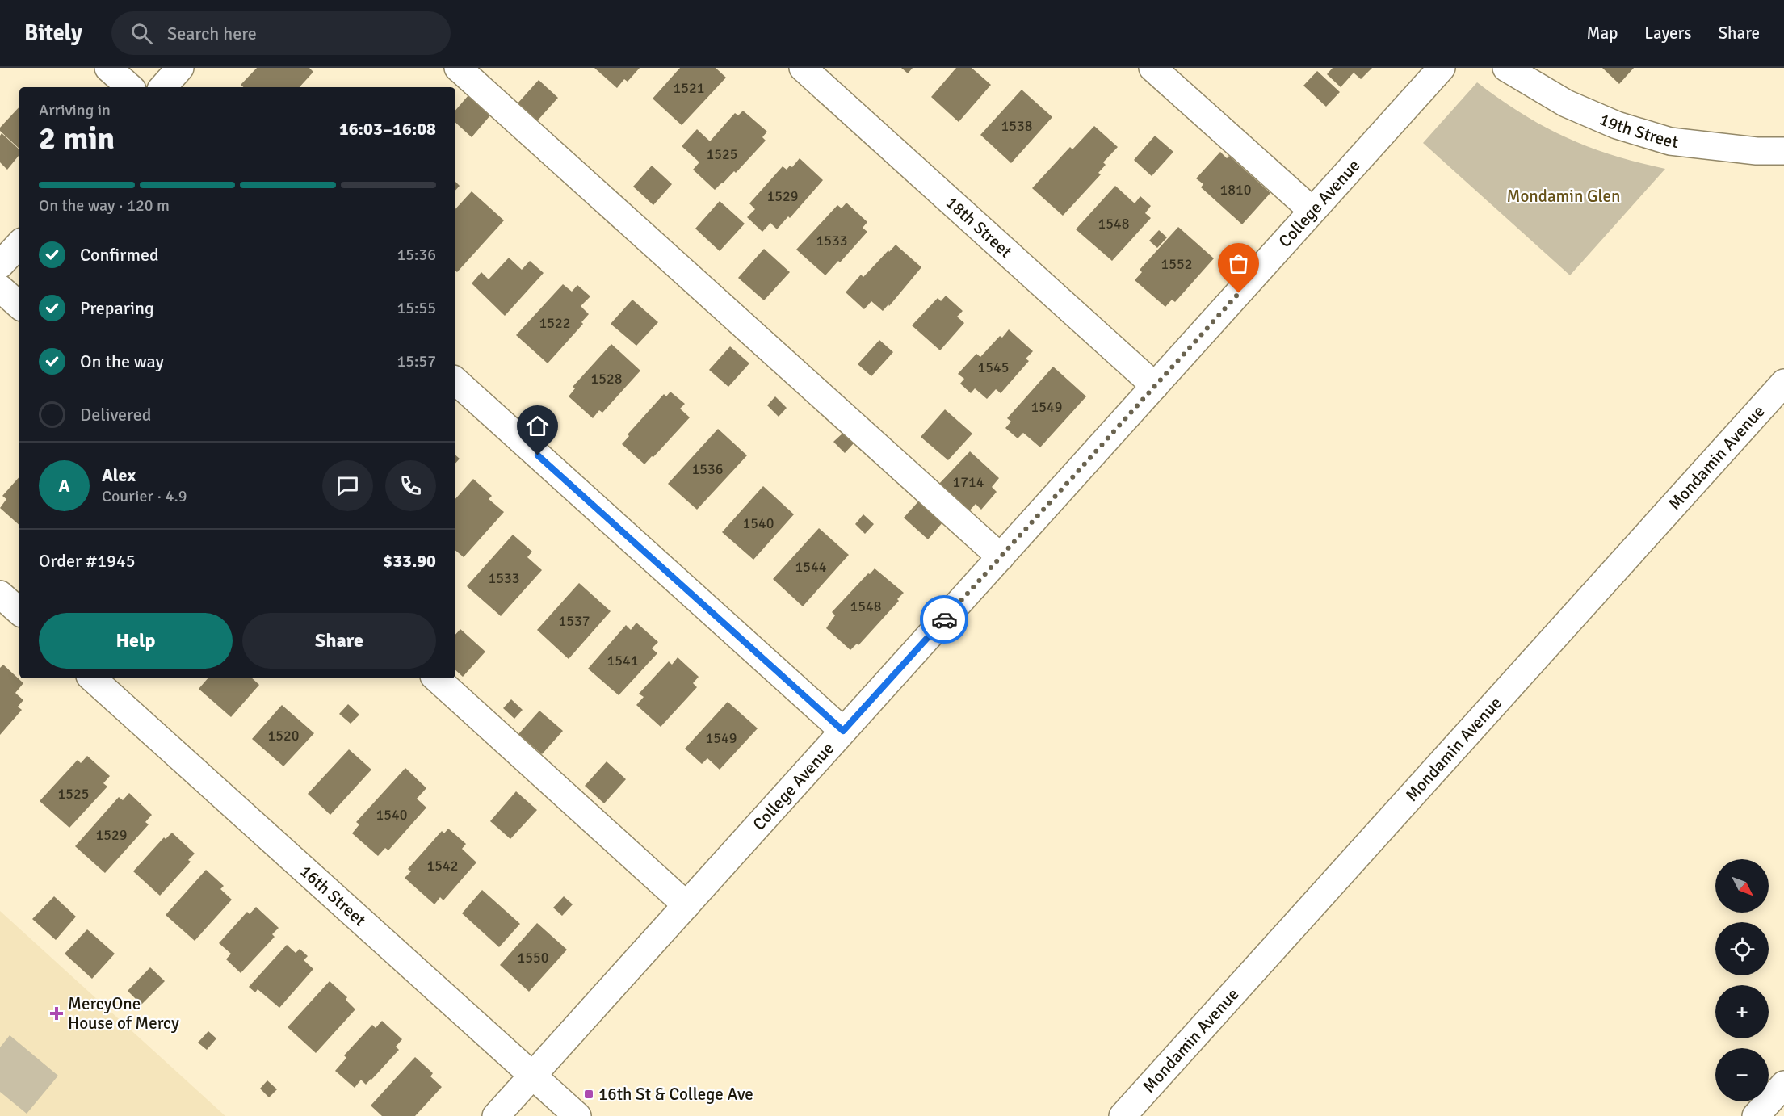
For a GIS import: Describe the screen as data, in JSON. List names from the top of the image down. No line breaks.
{"streets":{"street":["19th Street","College Avenue","18th Street","Mondamin Avenue","16th Street"]},"crossings":[["College Avenue","18th Street"],["College Avenue","16th Street"]],"parks":["Mondamin Glen"],"places":{"health":["MercyOne House of Mercy"],"transit":["16th St & College Ave"]},"house_numbers":["1521","1538","1525","1810","1529","1548","1533","1552","1522","1545","1528","1549","1536","1714","1540","1544","1533","1548","1537","1541","1520","1549","1525","1540","1529","1542","1550"],"north":"bottom right","page":{"header":"Bitely","search":"Search here","nav":["Map","Layers","Share"],"heading":["2 min","Arriving in","16:03–16:08"],"panel":["Alex","Courier · 4.9","Order #1945","$33.90"],"bar":"On the way · 120 m","list":[["Confirmed","15:36"],["Preparing","15:55"],["On the way","15:57"],"Delivered"],"round":"A","buttons":["Help","Share"],"map_buttons":["+","−"]}}
